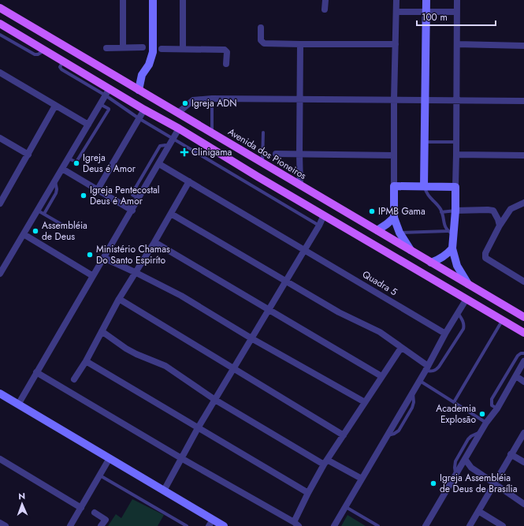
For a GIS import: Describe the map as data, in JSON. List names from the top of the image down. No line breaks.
{"streets":{"main road":["Avenida dos Pioneiros"],"street":["Quadra 5"]},"places":{"other":["Igreja ADN","Igreja Deus é Amor","Igreja Pentecostal Deus é Amor","IPMB Gama","Assembléia de Deus","Ministério Chamas Do Santo Espiríto","Academia Explosão","Igreja Assembléia de Deus de Brasília"],"health":["Clinigama"]},"scale_bar":"100 m","north":"top"}
